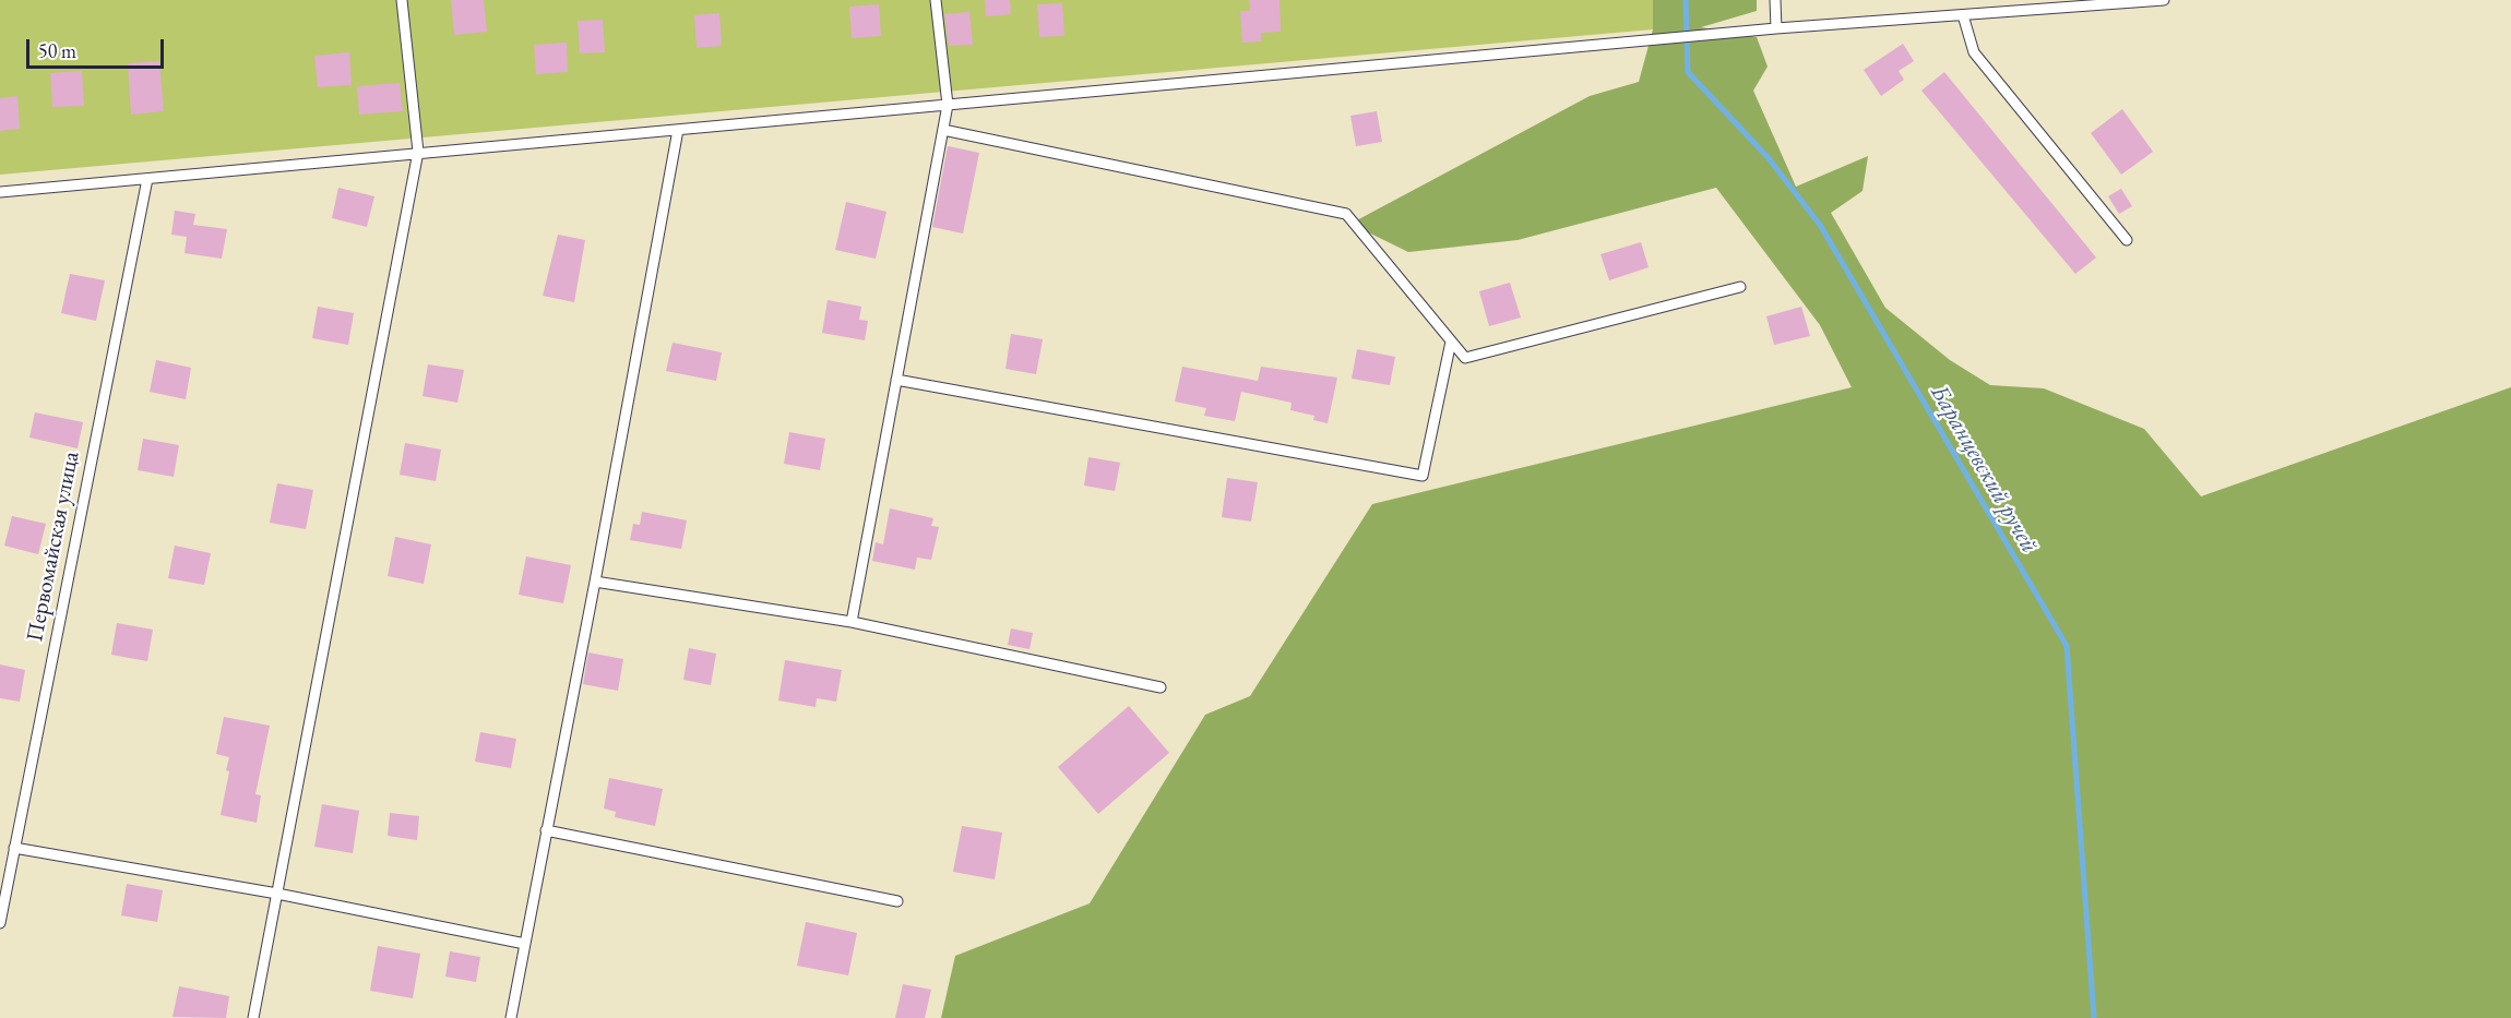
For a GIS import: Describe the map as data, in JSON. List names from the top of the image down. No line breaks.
{"streets":{"lane":["Первомайская улица"]},"water":["Баранцевский ручей"],"scale_bar":"50 m"}
